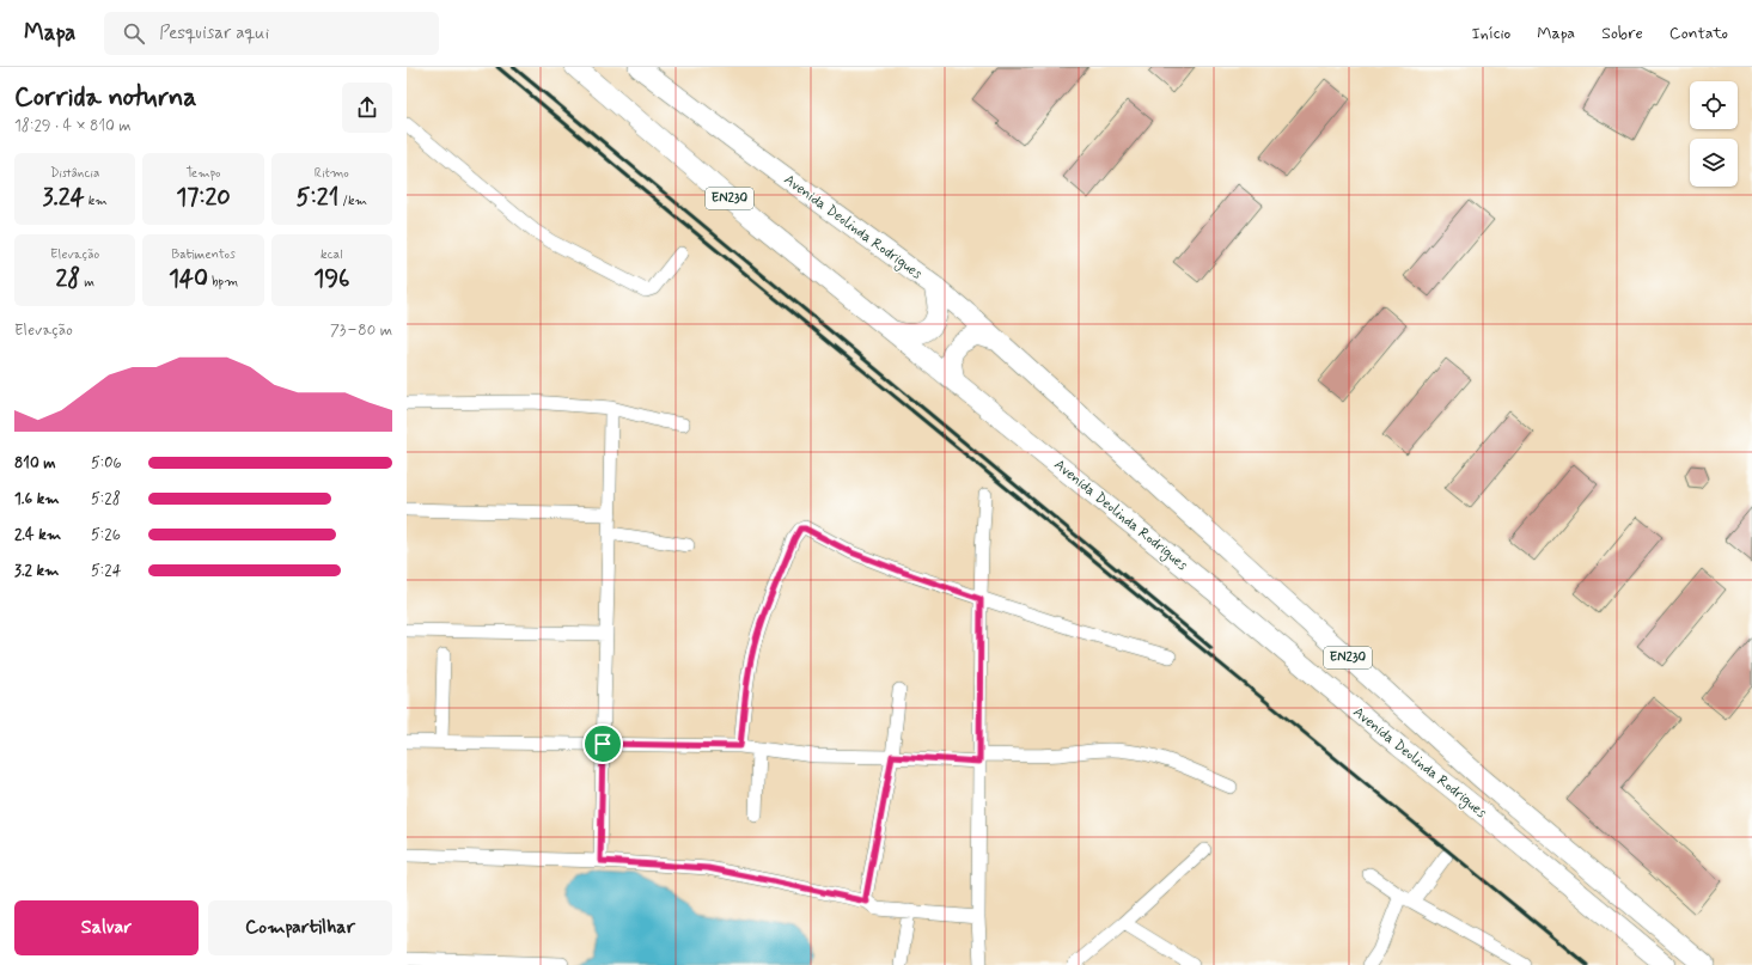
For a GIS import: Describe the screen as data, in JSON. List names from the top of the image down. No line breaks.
{"streets":{"highway":["EN230","Avenida Deolinda Rodrigues"]},"page":{"header":"Mapa","search":"Pesquisar aqui","nav":["Início","Mapa","Sobre","Contato"],"heading":["Corrida noturna","18:29 · 4 × 810 m"],"stats":[["Distância","3.24 km"],["Tempo","17:20"],["Ritmo","5:21 /km"],["Elevação","28 m"],["Batimentos","140 bpm"],["kcal","196"]],"chart":["Elevação","73–80 m"],"list":[{"name":"810 m","note":"5:06"},{"name":"1.6 km","note":"5:28"},{"name":"2.4 km","note":"5:26"},{"name":"3.2 km","note":"5:24"}],"buttons":["Salvar","Compartilhar"]}}
